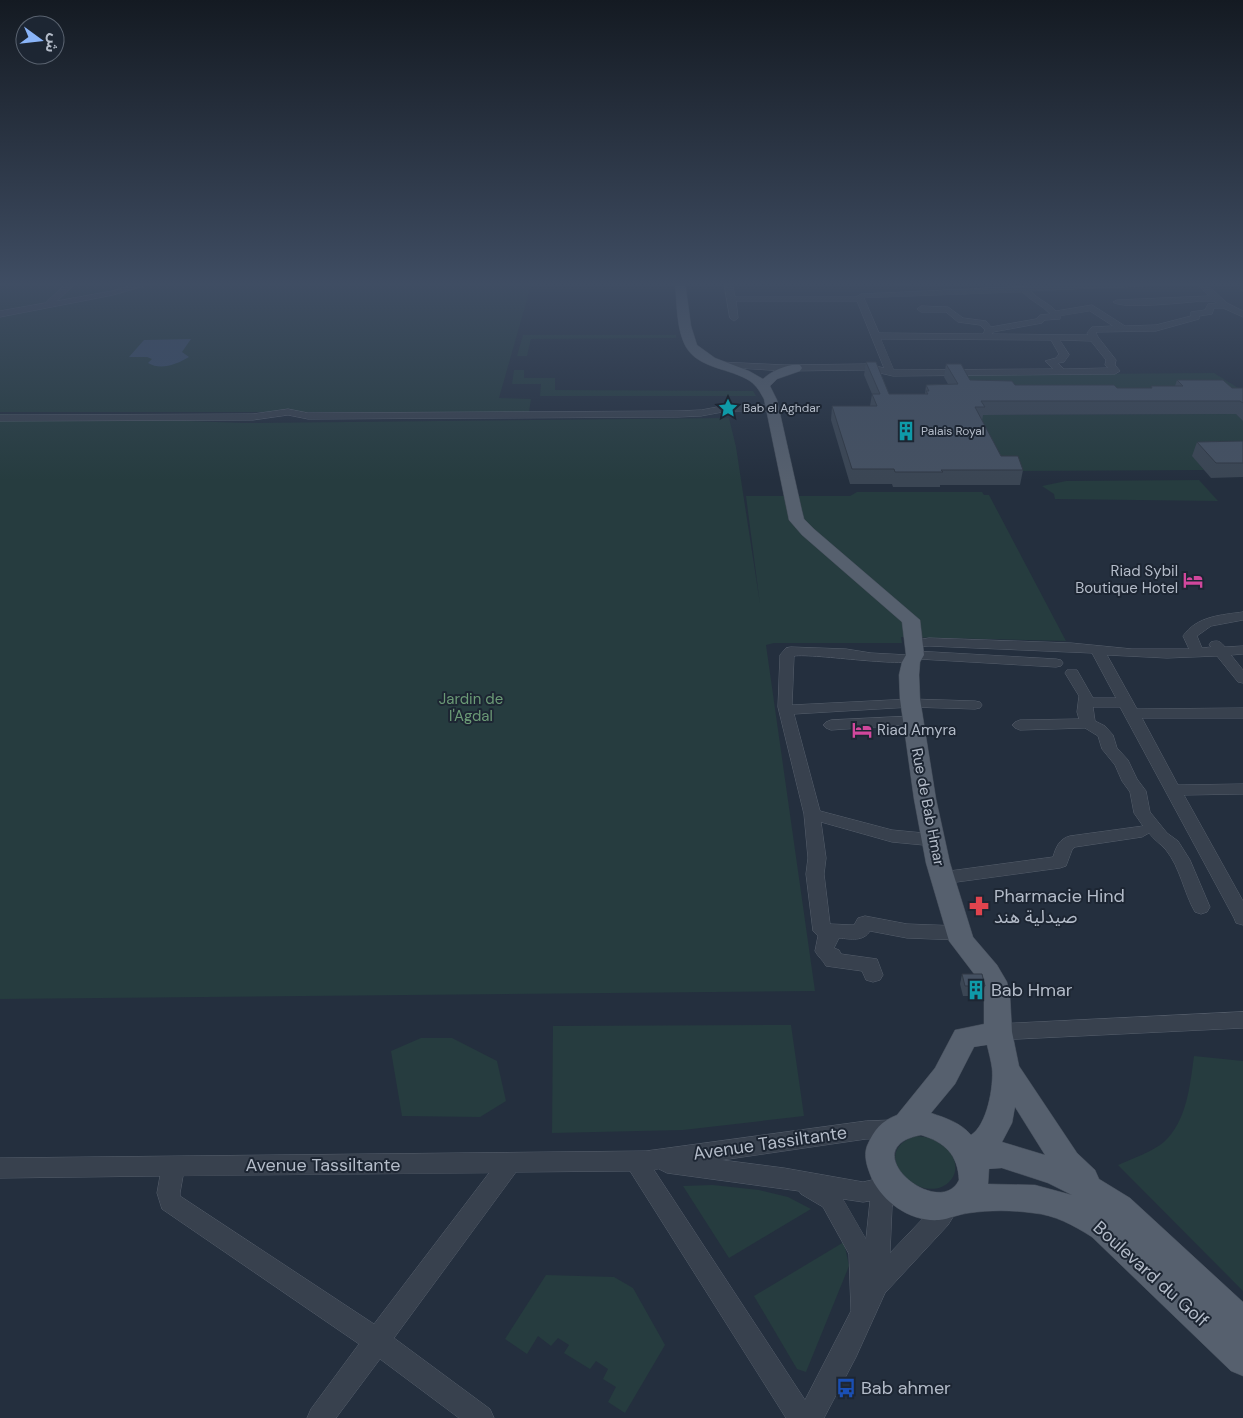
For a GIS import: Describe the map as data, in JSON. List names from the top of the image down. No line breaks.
{"streets":{"main road":["Rue de Bab Hmar","Boulevard du Golf"],"street":["Avenue Tassiltante"]},"crossings":[["Rue de Bab Hmar","Avenue Tassiltante"],["Rue de Bab Hmar","Boulevard du Golf"],["Avenue Tassiltante","Boulevard du Golf"]],"parks":["Jardin de l'Agdal"],"places":{"place":["Bab el Aghdar"],"building":["Palais Royal","Bab Hmar"],"hotel":["Riad Sybil Boutique Hotel","Riad Amyra"],"pharmacy":["Pharmacie Hind صيدلية هند"],"bus stop":["Bab ahmer"]},"north":"right"}
